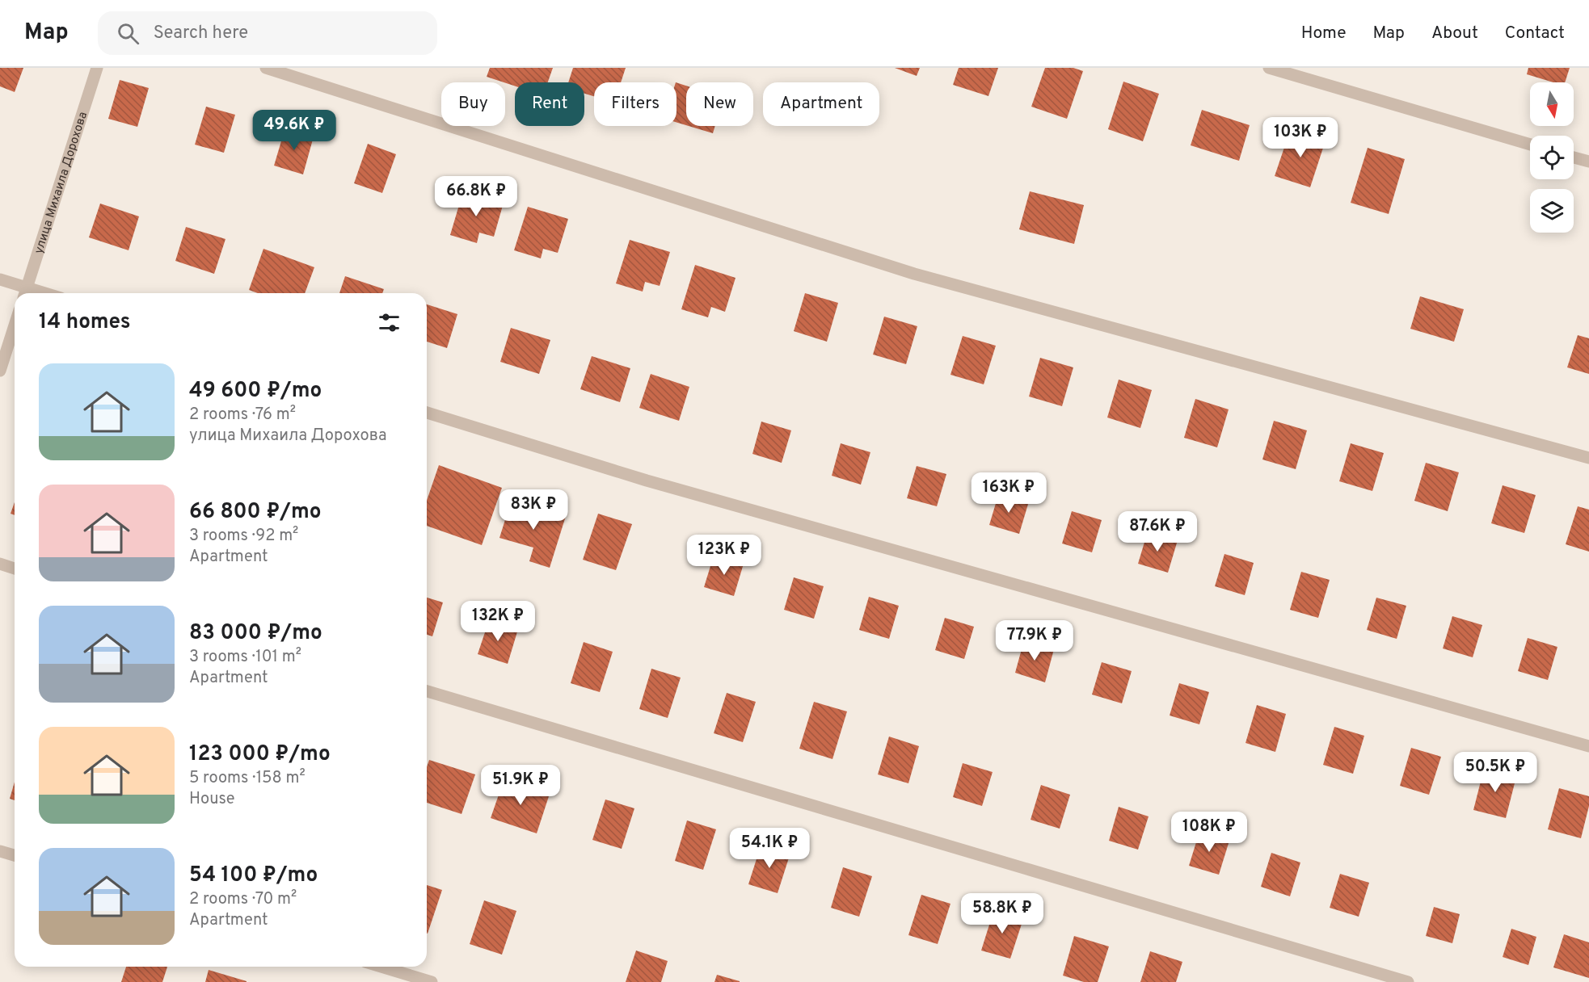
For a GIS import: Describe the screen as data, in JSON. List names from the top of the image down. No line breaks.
{"streets":{"street":["улица Михаила Дорохова"]},"north":"bottom","page":{"header":"Map","search":"Search here","nav":["Home","Map","About","Contact"],"chip":["Buy","Rent","Filters","New","Apartment"],"price":["49.6K ₽","103K ₽","66.8K ₽","163K ₽","83K ₽","87.6K ₽","123K ₽","132K ₽","77.9K ₽","50.5K ₽","51.9K ₽","108K ₽","54.1K ₽","58.8K ₽"],"heading":"14 homes","list":[{"name":"49 600 ₽/mo","note":"2 rooms · 76 m² · улица Михаила Дорохова"},{"name":"66 800 ₽/mo","note":"3 rooms · 92 m² · Apartment"},{"name":"83 000 ₽/mo","note":"3 rooms · 101 m² · Apartment"},{"name":"123 000 ₽/mo","note":"5 rooms · 158 m² · House"},{"name":"54 100 ₽/mo","note":"2 rooms · 70 m² · Apartment"}]}}
